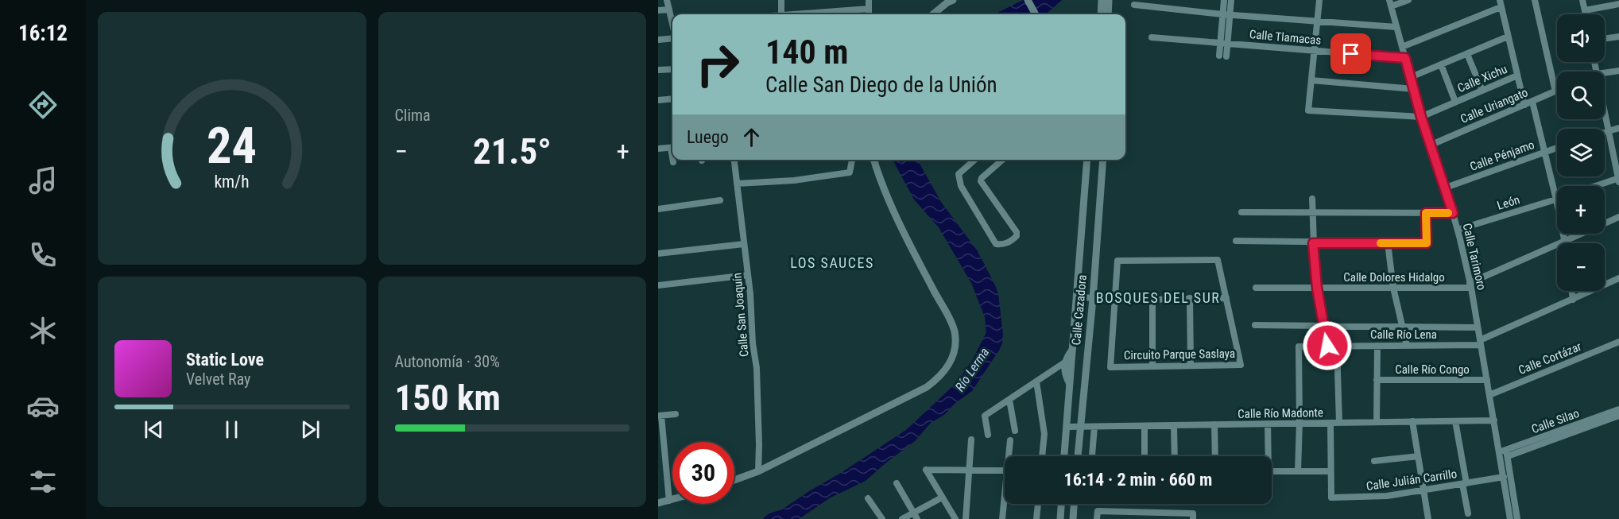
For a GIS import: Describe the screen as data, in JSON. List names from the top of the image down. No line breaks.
{"streets":{"street":["Calle Tlamacas","Calle Xichu","Calle Uriangato","Calle Pénjamo","León","Calle Tarimoro","Calle Dolores Hidalgo","Calle Cazadora","Calle San Joaquín","Calle Río Lena","Circuito Parque Saslaya","Calle Cortázar","Calle Río Congo","Calle Río Madonte","Calle Silao","Calle Julián Carrillo"]},"crossings":[["Calle Tlamacas","Calle Tarimoro"],["Calle Xichu","Calle Tarimoro"],["Calle Uriangato","Calle Tarimoro"],["Calle Pénjamo","Calle Tarimoro"],["León","Calle Tarimoro"],["Calle Tarimoro","Calle Dolores Hidalgo"],["Calle Tarimoro","Calle Río Lena"],["Calle Tarimoro","Calle Cortázar"],["Calle Tarimoro","Calle Río Congo"],["Calle Tarimoro","Calle Río Madonte"],["Calle Tarimoro","Calle Silao"],["Calle Tarimoro","Calle Julián Carrillo"],["Calle Cazadora","Calle Río Madonte"],["Calle Río Lena","Calle Río Madonte"],["Calle Río Madonte","Calle Julián Carrillo"]],"districts":["LOS SAUCES","BOSQUES DEL SUR"],"water":["Río Lerma"],"page":{"tabs":"16:12","tile":["Clima",["Autonomía · 30%","150 km"]],"map_buttons":["+","−"],"turn":["140 m","Calle San Diego de la Unión"],"then":"Luego","heat":["−","21.5°","+"],"song":["Static Love","Velvet Ray"],"limit":"30","trip":"16:14 · 2 min · 660 m","gauge":["24","km/h"]}}
